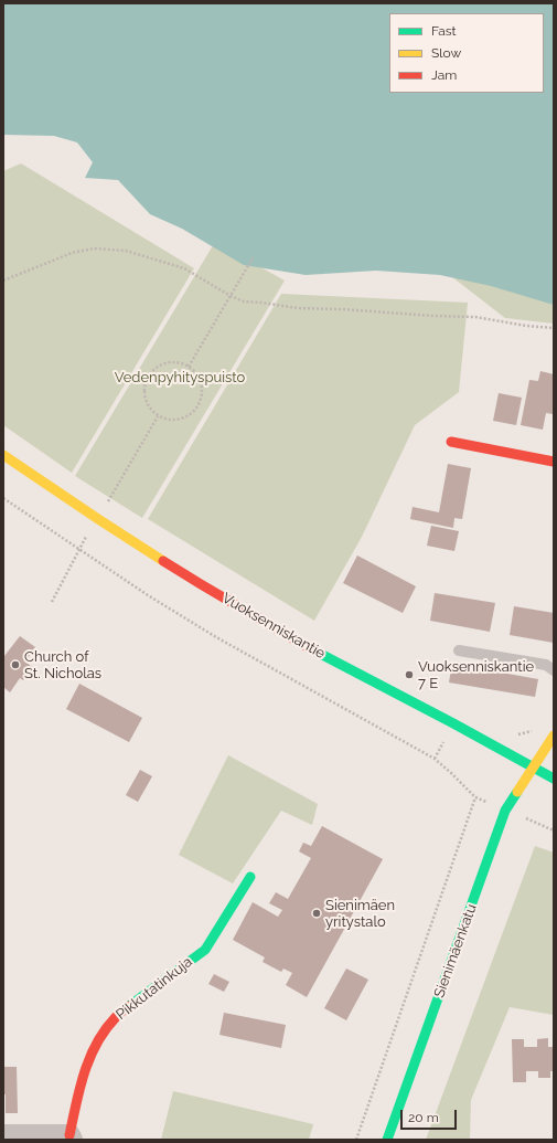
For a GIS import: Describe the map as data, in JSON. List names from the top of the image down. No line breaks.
{"streets":{"street":["Vuoksenniskantie","Sienimäenkatu","Pikkutatinkuja"]},"crossings":[["Vuoksenniskantie","Sienimäenkatu"]],"parks":["Vedenpyhityspuisto"],"places":["Church of St. Nicholas","Vuoksenniskantie 7 E","Sienimäen yritystalo"],"legend":["Fast","Slow","Jam"],"scale_bar":"20 m"}
